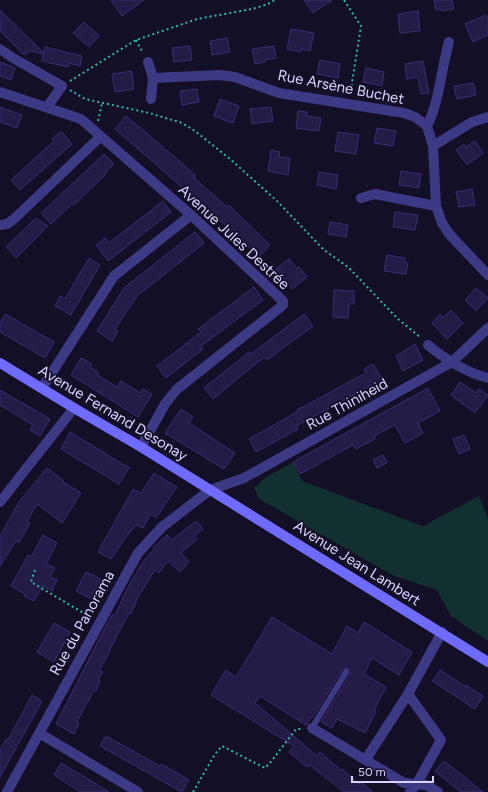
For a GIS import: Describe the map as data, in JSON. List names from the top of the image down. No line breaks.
{"streets":{"main road":["Avenue Fernand Desonay","Avenue Jean Lambert"],"street":["Rue Arsène Buchet","Avenue Jules Destrée","Rue Thiniheid","Rue du Panorama"]},"crossings":[["Avenue Jules Destrée","Avenue Fernand Desonay"],["Rue Thiniheid","Avenue Fernand Desonay"],["Rue Thiniheid","Avenue Jean Lambert"],["Rue Thiniheid","Rue du Panorama"],["Avenue Fernand Desonay","Avenue Jean Lambert"],["Avenue Fernand Desonay","Rue du Panorama"],["Avenue Jean Lambert","Rue du Panorama"]],"scale_bar":"50 m"}
